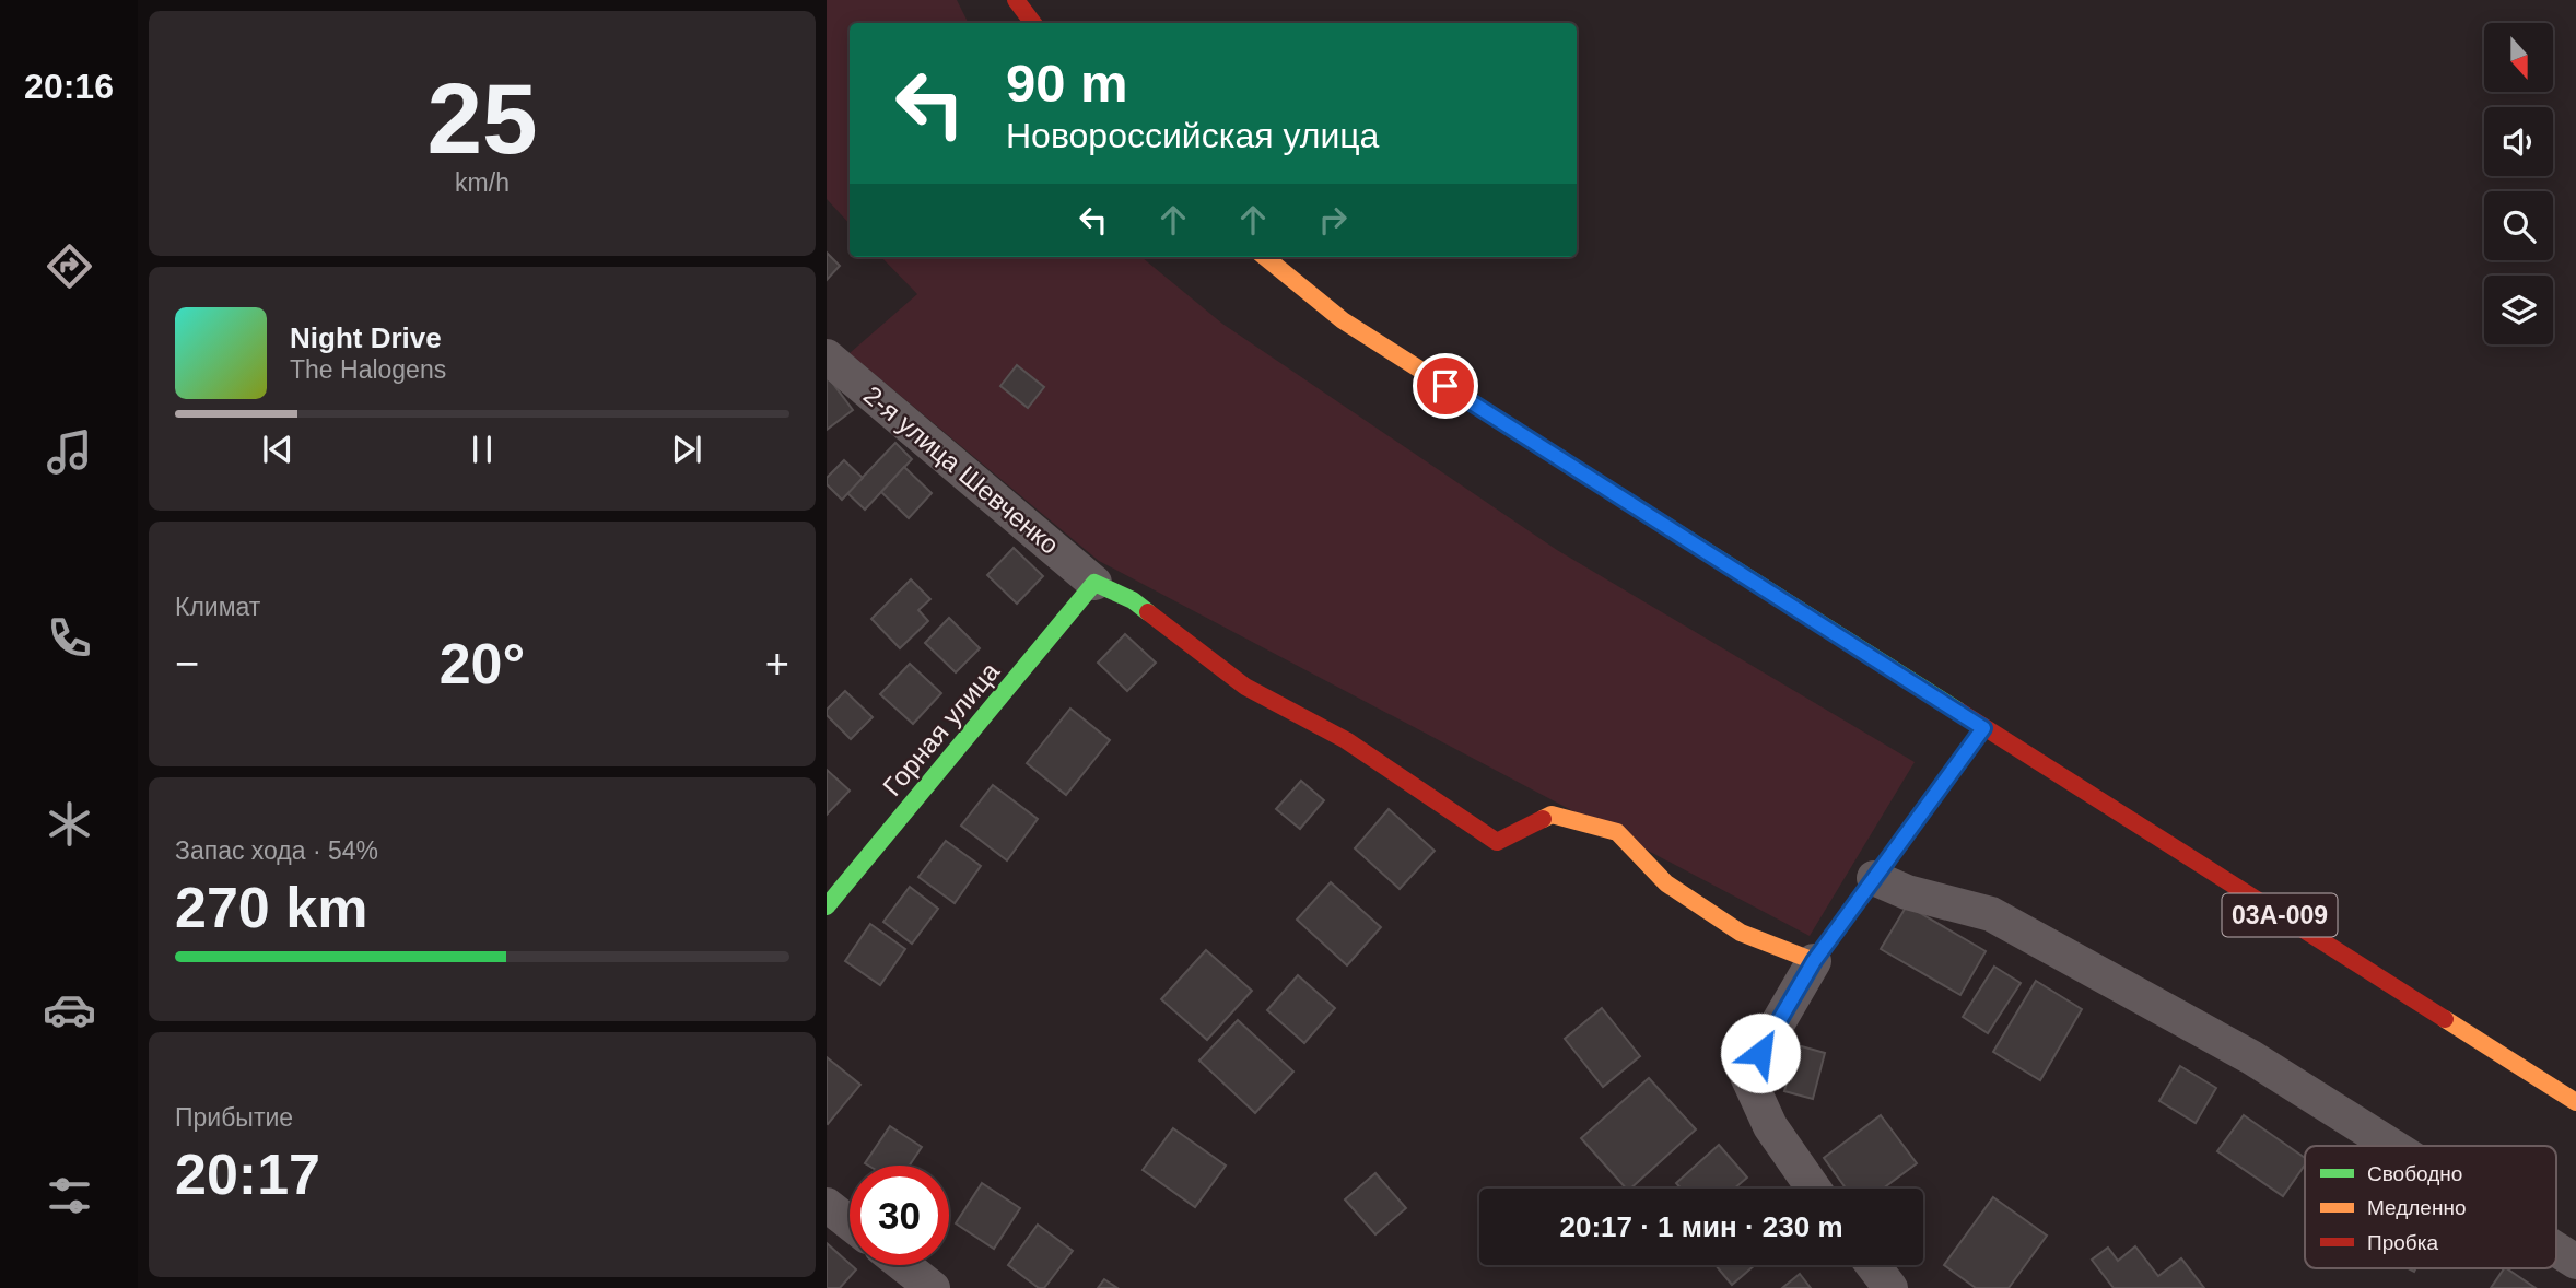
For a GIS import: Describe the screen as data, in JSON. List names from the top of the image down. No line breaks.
{"streets":{"main road":["Горная улица","03А-009"],"street":["2-я улица Шевченко"]},"crossings":[["2-я улица Шевченко","Горная улица"]],"legend":["Свободно","Медленно","Пробка"],"north":"bottom","page":{"tabs":"20:16","tile":[["25","km/h"],"Климат",["Запас хода · 54%","270 km"],["Прибытие","20:17"]],"turn":["90 m","Новороссийская улица"],"song":["Night Drive","The Halogens"],"heat":["−","20°","+"],"limit":"30","trip":"20:17 · 1 мин · 230 m"}}
